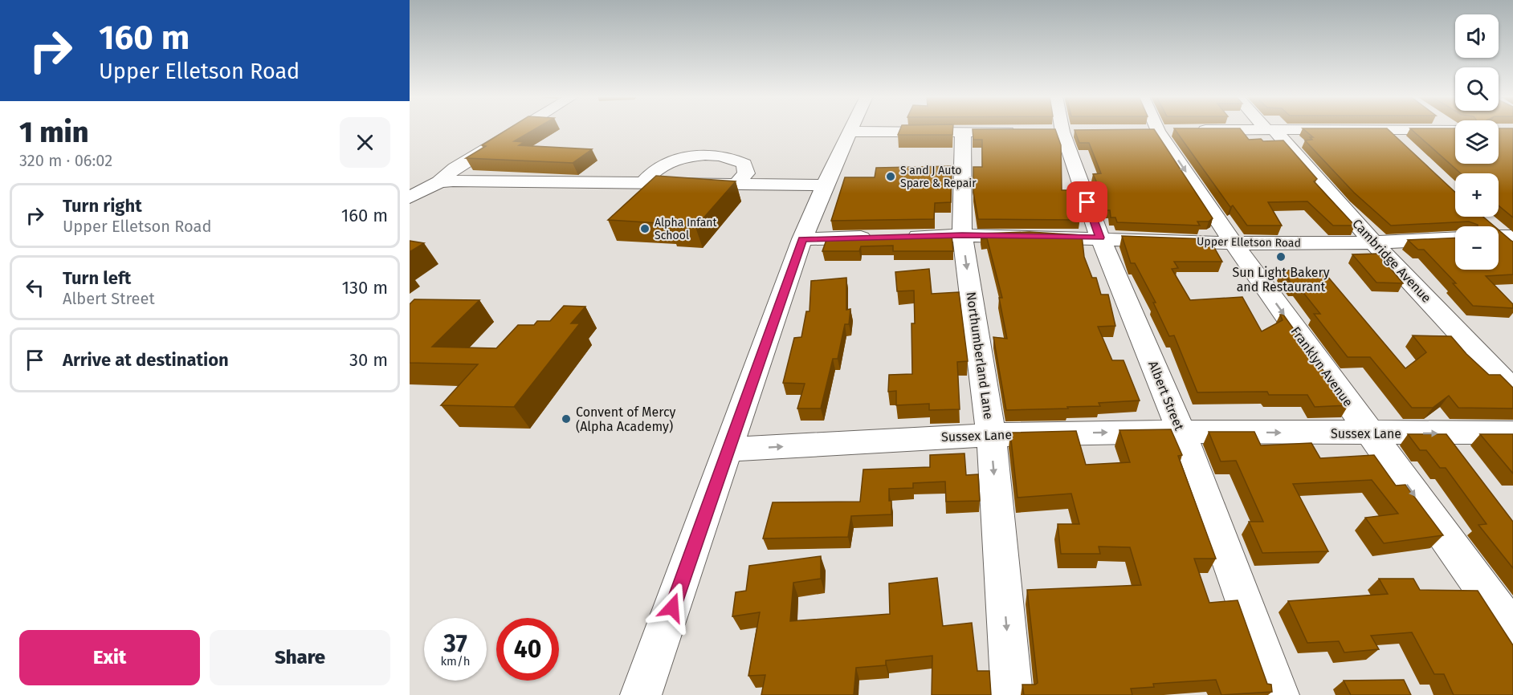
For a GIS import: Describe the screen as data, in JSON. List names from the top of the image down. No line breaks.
{"streets":{"street":["Upper Elletson Road","Cambridge Avenue","Northumberland Lane","Franklyn Avenue","Albert Street","Sussex Lane"]},"crossings":[["Upper Elletson Road","Cambridge Avenue"],["Upper Elletson Road","Northumberland Lane"],["Upper Elletson Road","Franklyn Avenue"],["Upper Elletson Road","Albert Street"],["Northumberland Lane","Sussex Lane"],["Franklyn Avenue","Sussex Lane"],["Albert Street","Sussex Lane"]],"one_way":["Northumberland Lane","Franklyn Avenue","Sussex Lane"],"places":["S and J Auto Spare & Repair","Alpha Infant School","Sun Light Bakery and Restaurant","Convent of Mercy (Alpha Academy)"],"page":{"turn":["160 m","Upper Elletson Road"],"map_buttons":["+","−"],"heading":["1 min","320 m · 06:02"],"list":[{"name":"Turn right","note":"Upper Elletson Road","value":"160 m"},{"name":"Turn left","note":"Albert Street","value":"130 m"},{"name":"Arrive at destination","value":"30 m"}],"speed":"37 km/h","limit":"40","buttons":["Exit","Share"]}}
